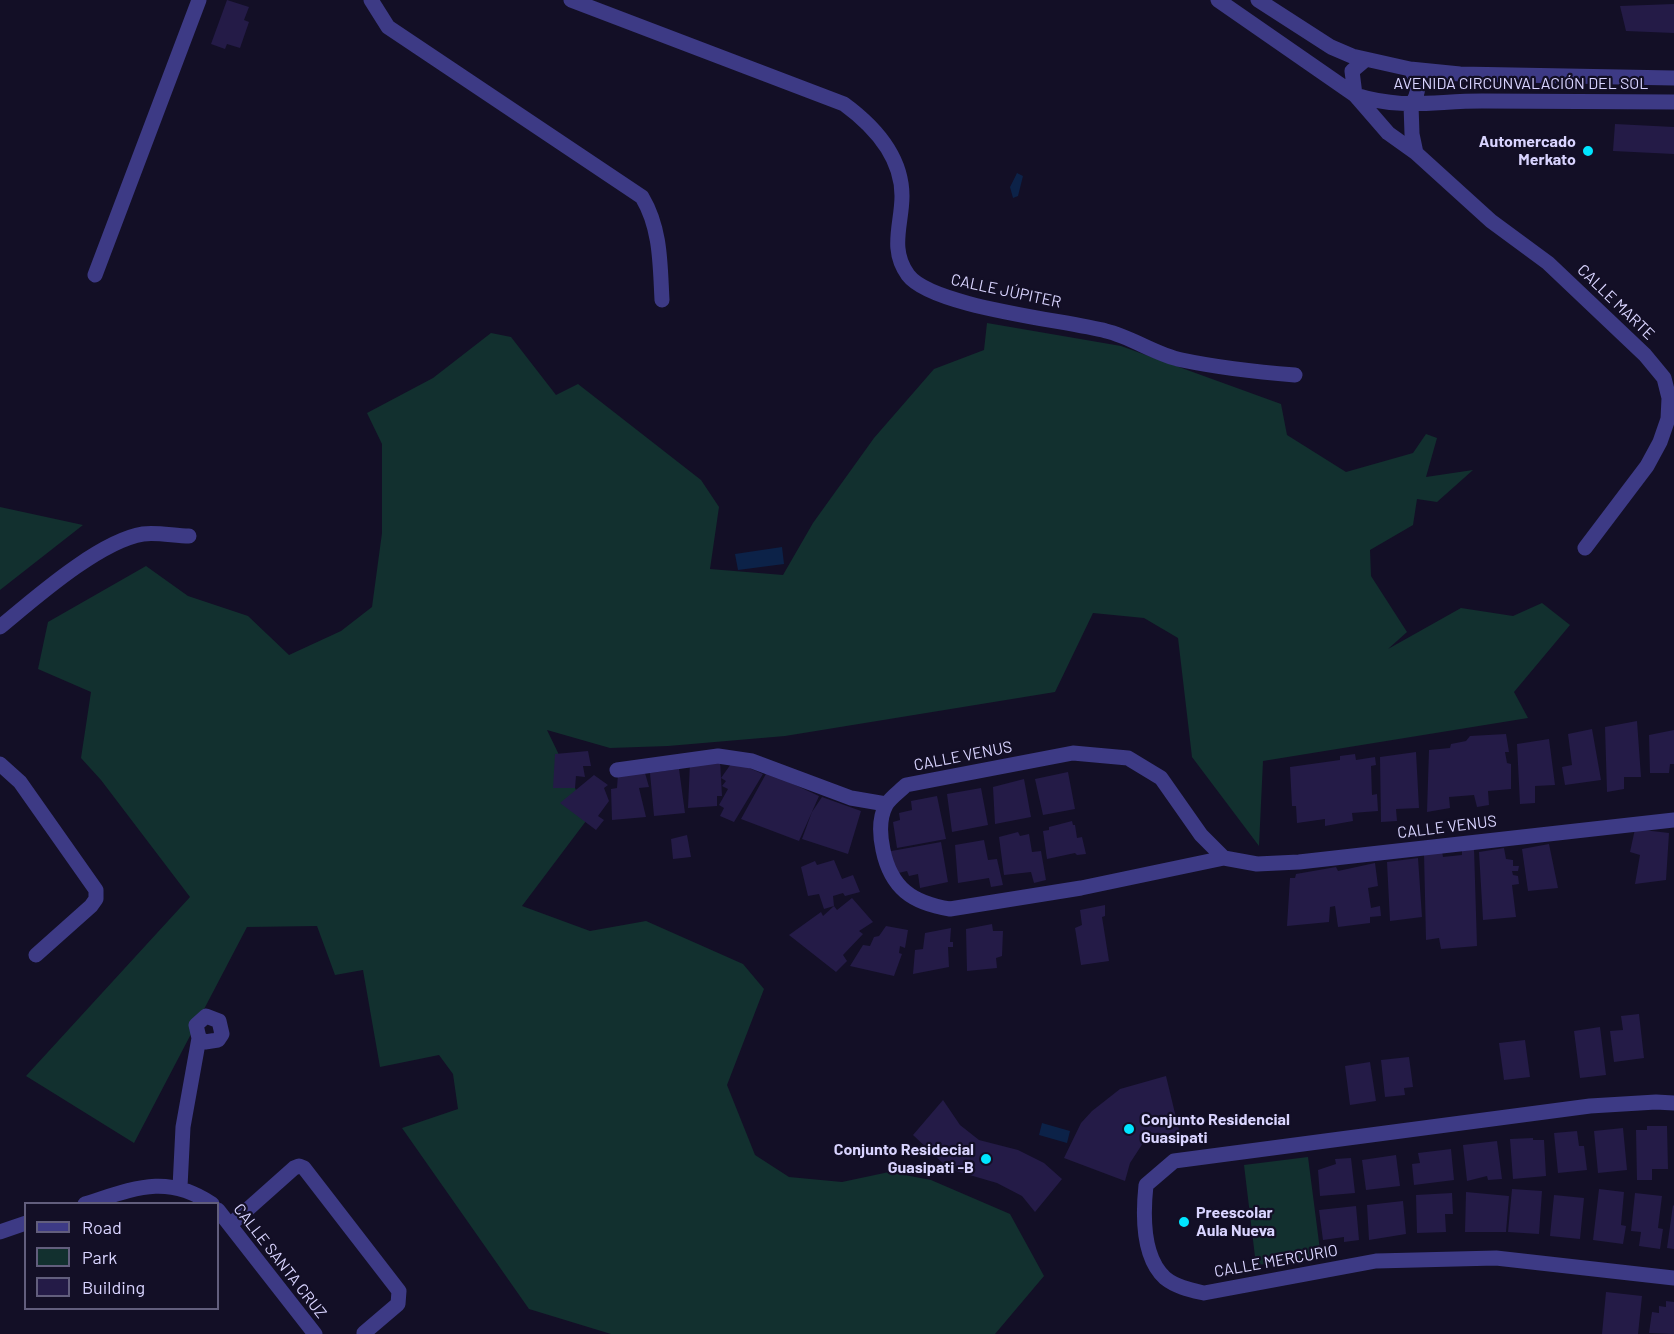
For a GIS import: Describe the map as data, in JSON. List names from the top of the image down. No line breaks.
{"streets":{"street":["AVENIDA CIRCUNVALACIÓN DEL SOL","CALLE JÚPITER","CALLE MARTE","CALLE VENUS","CALLE SANTA CRUZ","CALLE MERCURIO"]},"crossings":[["AVENIDA CIRCUNVALACIÓN DEL SOL","CALLE MARTE"]],"places":["Automercado Merkato","Conjunto Residencial Guasipati","Conjunto Residecial Guasipati -B","Preescolar Aula Nueva"],"legend":["Road","Park","Building"]}
